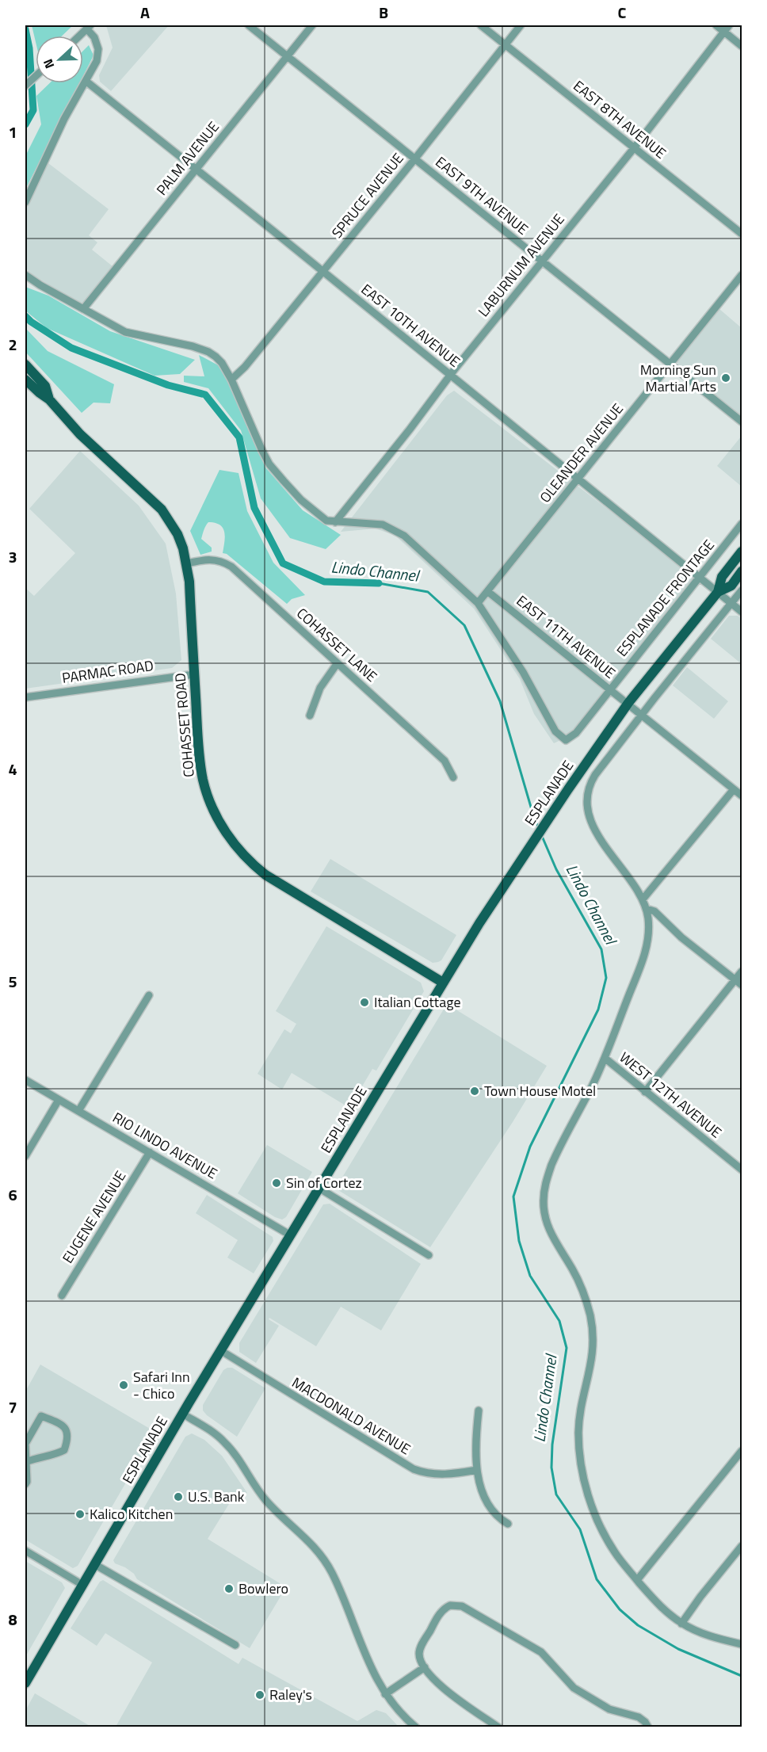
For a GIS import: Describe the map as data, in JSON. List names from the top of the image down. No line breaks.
{"streets":{"main road":["COHASSET ROAD","ESPLANADE"],"street":["EAST 8TH AVENUE","PALM AVENUE","SPRUCE AVENUE","EAST 9TH AVENUE","LABURNUM AVENUE","EAST 10TH AVENUE","OLEANDER AVENUE","ESPLANADE FRONTAGE","EAST 11TH AVENUE","COHASSET LANE","PARMAC ROAD","WEST 12TH AVENUE","RIO LINDO AVENUE","EUGENE AVENUE","MACDONALD AVENUE"]},"crossings":[["EAST 8TH AVENUE","SPRUCE AVENUE"],["EAST 8TH AVENUE","LABURNUM AVENUE"],["PALM AVENUE","EAST 9TH AVENUE"],["PALM AVENUE","EAST 10TH AVENUE"],["SPRUCE AVENUE","EAST 9TH AVENUE"],["SPRUCE AVENUE","EAST 10TH AVENUE"],["EAST 9TH AVENUE","LABURNUM AVENUE"],["EAST 9TH AVENUE","OLEANDER AVENUE"],["LABURNUM AVENUE","EAST 10TH AVENUE"],["EAST 10TH AVENUE","OLEANDER AVENUE"],["EAST 10TH AVENUE","ESPLANADE FRONTAGE"],["EAST 10TH AVENUE","ESPLANADE"],["OLEANDER AVENUE","ESPLANADE FRONTAGE"],["OLEANDER AVENUE","EAST 11TH AVENUE"],["ESPLANADE FRONTAGE","EAST 11TH AVENUE"],["EAST 11TH AVENUE","ESPLANADE"],["COHASSET LANE","COHASSET ROAD"],["PARMAC ROAD","COHASSET ROAD"],["COHASSET ROAD","ESPLANADE"],["ESPLANADE","RIO LINDO AVENUE"],["ESPLANADE","MACDONALD AVENUE"],["RIO LINDO AVENUE","EUGENE AVENUE"]],"water":["Lindo Channel"],"places":["Morning Sun Martial Arts","Italian Cottage","Town House Motel","Sin of Cortez","Safari Inn - Chico","U.S. Bank","Kalico Kitchen","Bowlero","Raley's"],"north":"left","grid":{"columns":["A","B","C"],"rows":["1","2","3","4","5","6","7","8"]}}
